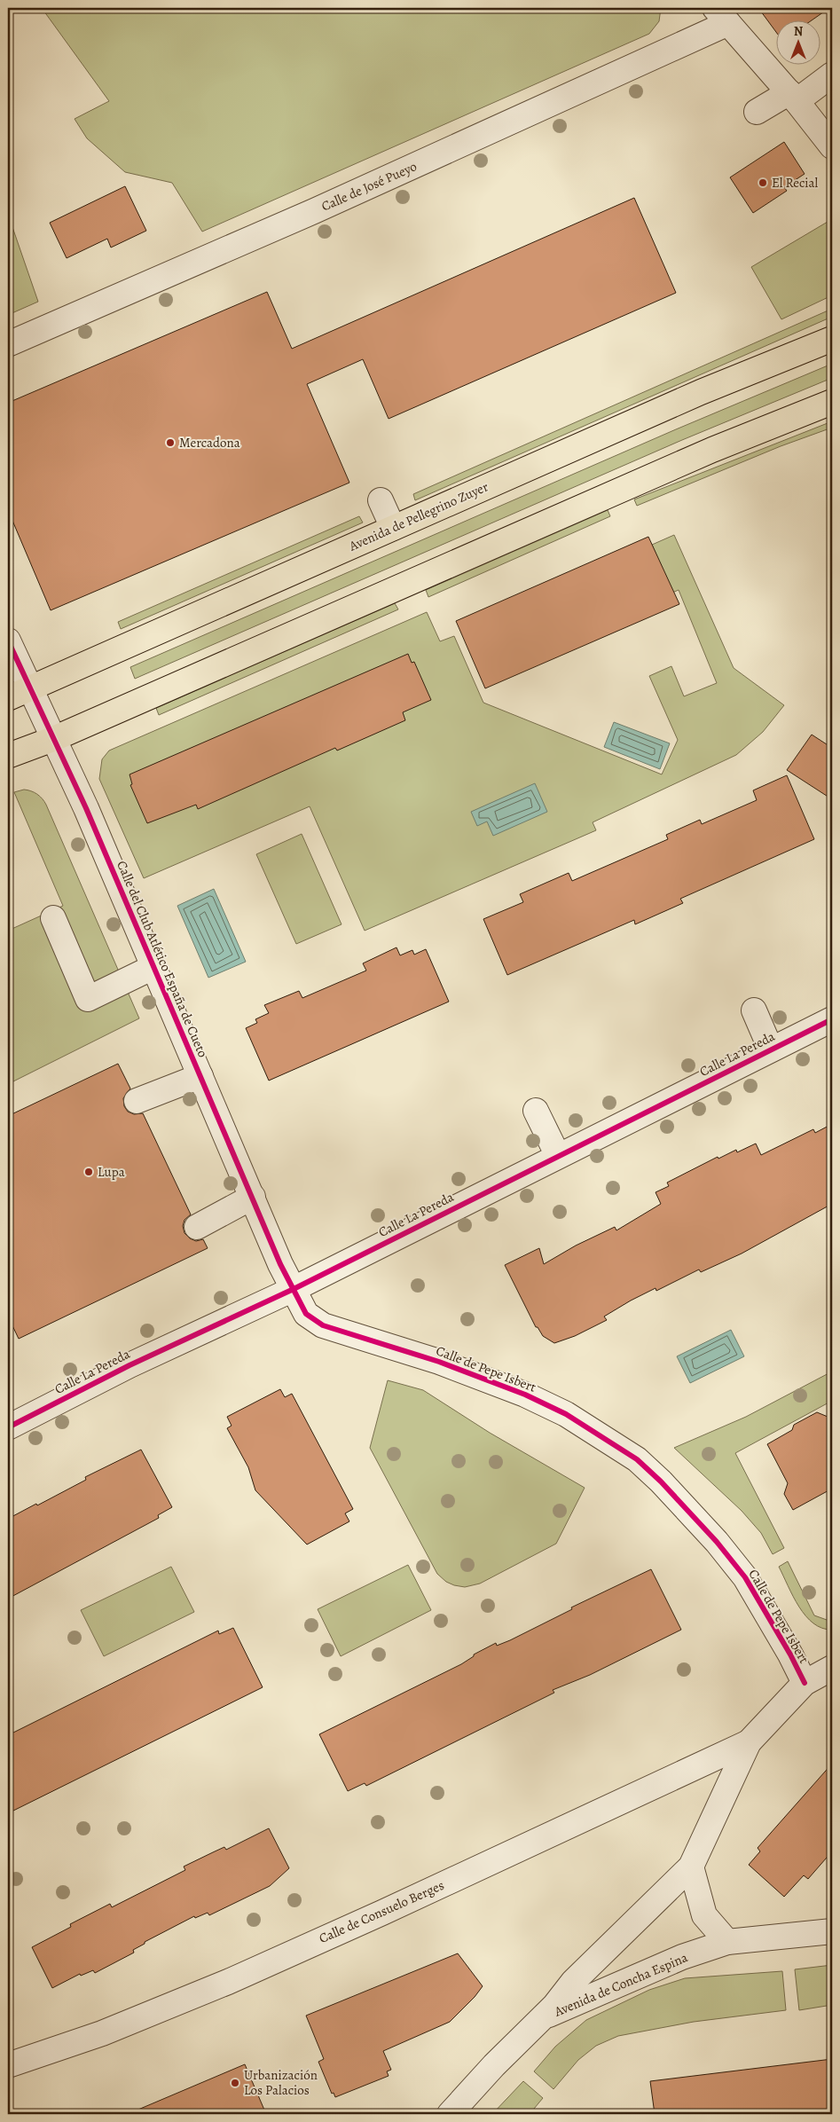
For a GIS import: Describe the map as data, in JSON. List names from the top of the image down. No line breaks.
{"streets":{"main road":["Avenida de Pellegrino Zuyer"],"street":["Calle de José Pueyo","Calle del Club Atlético España de Cueto","Calle La Pereda","Calle de Pepe Isbert","Calle de Consuelo Berges","Avenida de Concha Espina"]},"crossings":[["Avenida de Pellegrino Zuyer","Calle del Club Atlético España de Cueto"],["Calle del Club Atlético España de Cueto","Calle La Pereda"],["Calle del Club Atlético España de Cueto","Calle de Pepe Isbert"],["Calle La Pereda","Calle de Pepe Isbert"],["Calle de Pepe Isbert","Calle de Consuelo Berges"],["Calle de Consuelo Berges","Avenida de Concha Espina"]],"places":["El Recial","Mercadona","Lupa","Urbanización Los Palacios"],"north":"top"}
